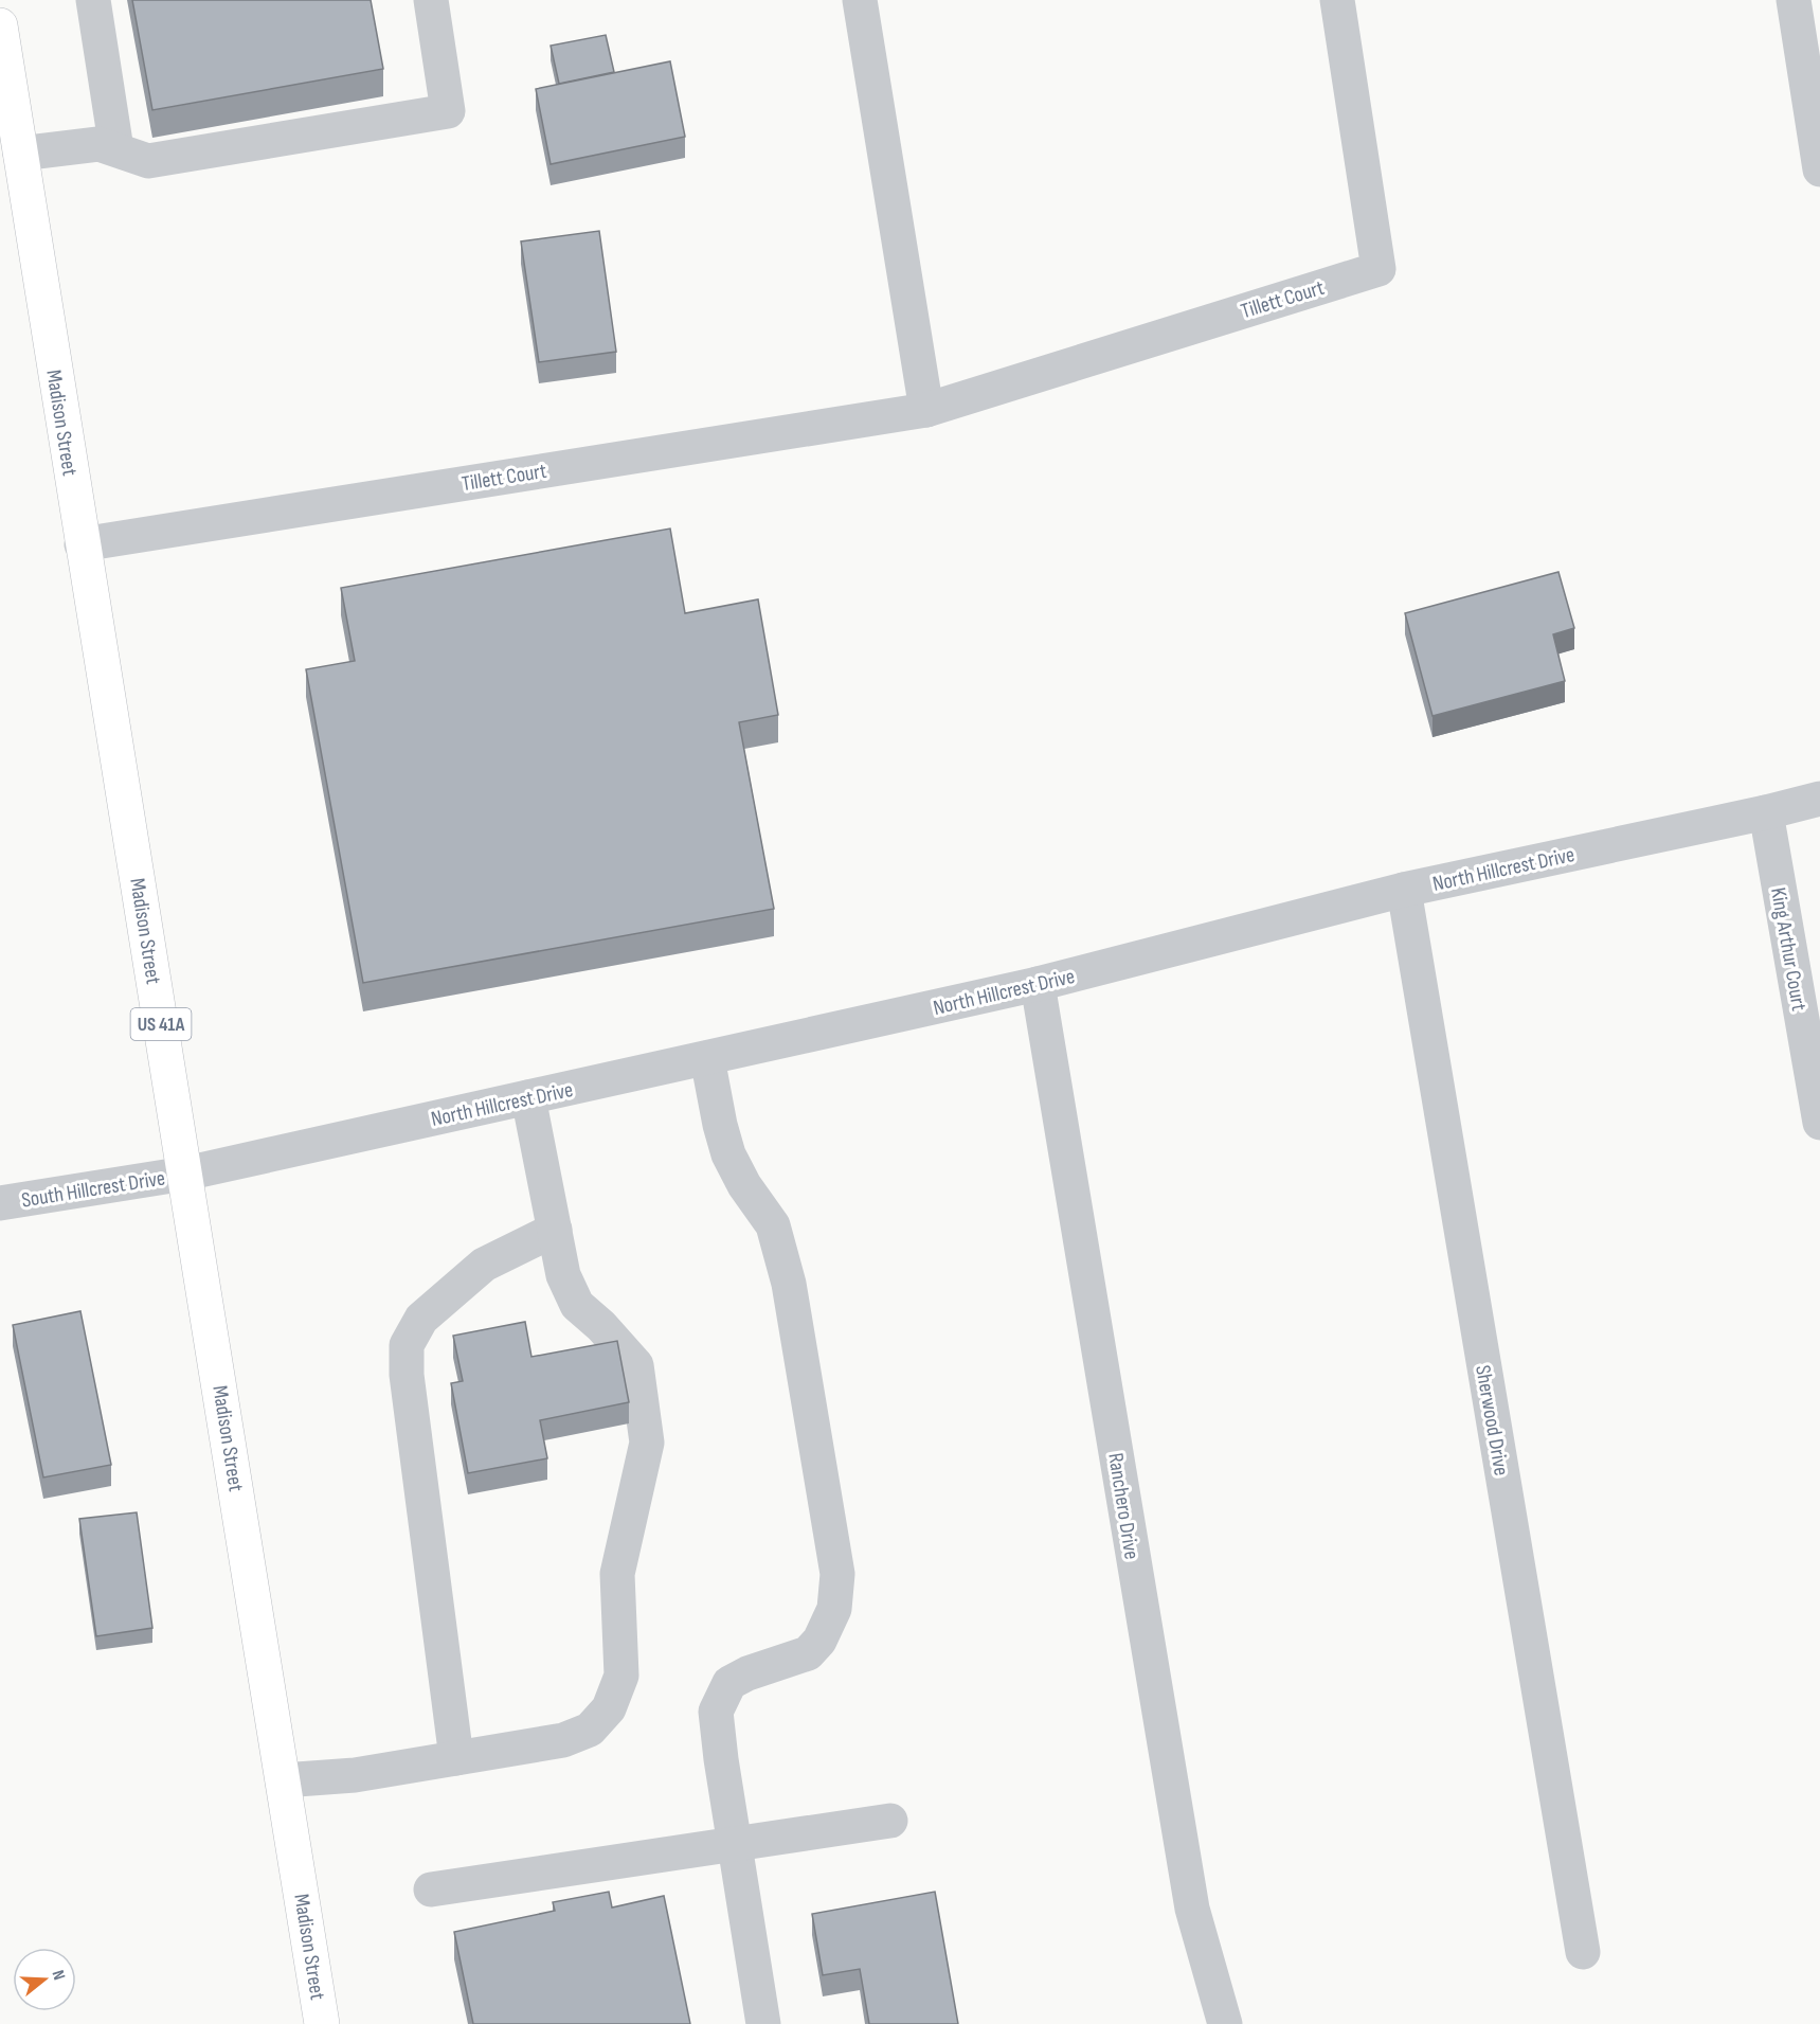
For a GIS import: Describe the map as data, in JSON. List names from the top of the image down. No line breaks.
{"streets":{"main road":["Madison Street","US 41A"],"street":["Tillett Court","North Hillcrest Drive","King Arthur Court","South Hillcrest Drive","Sherwood Drive","Ranchero Drive"]},"crossings":[["Tillett Court","Madison Street"],["Madison Street","North Hillcrest Drive"],["Madison Street","South Hillcrest Drive"],["North Hillcrest Drive","King Arthur Court"],["North Hillcrest Drive","South Hillcrest Drive"],["North Hillcrest Drive","Sherwood Drive"],["North Hillcrest Drive","Ranchero Drive"]],"north":"right"}
